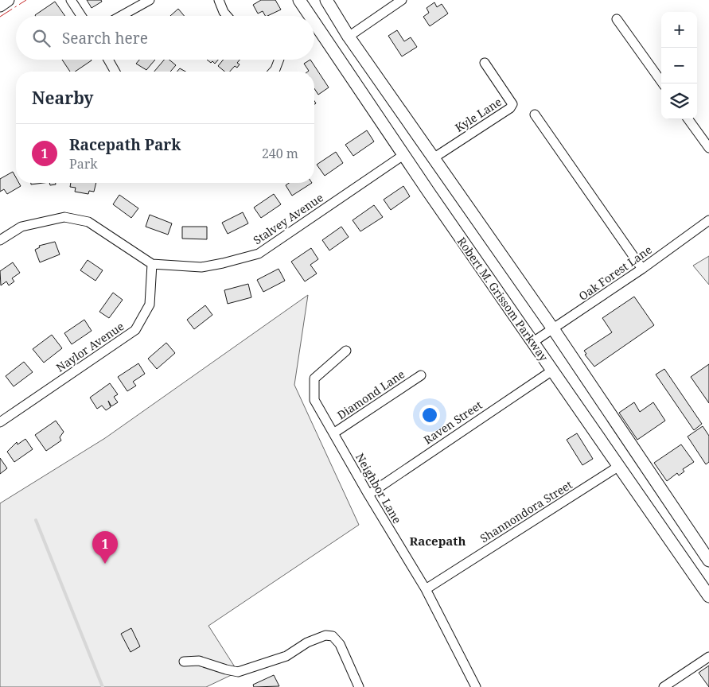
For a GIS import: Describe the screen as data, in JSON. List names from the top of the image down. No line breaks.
{"streets":{"main road":["Robert M. Grissom Parkway"],"street":["Kyle Lane","Stalvey Avenue","Oak Forest Lane","Naylor Avenue","Diamond Lane","Raven Street","Neighbor Lane","Shannondora Street"]},"crossings":[["Kyle Lane","Robert M. Grissom Parkway"],["Stalvey Avenue","Robert M. Grissom Parkway"],["Stalvey Avenue","Naylor Avenue"],["Oak Forest Lane","Robert M. Grissom Parkway"],["Robert M. Grissom Parkway","Raven Street"],["Robert M. Grissom Parkway","Shannondora Street"],["Diamond Lane","Neighbor Lane"],["Raven Street","Neighbor Lane"],["Neighbor Lane","Shannondora Street"]],"districts":["Racepath"],"page":{"map_buttons":["+","−"],"search":"Search here","heading":"Nearby","list":[{"mark":"1","name":"Racepath Park","note":"Park","value":"240 m"}],"pins":"1"}}
